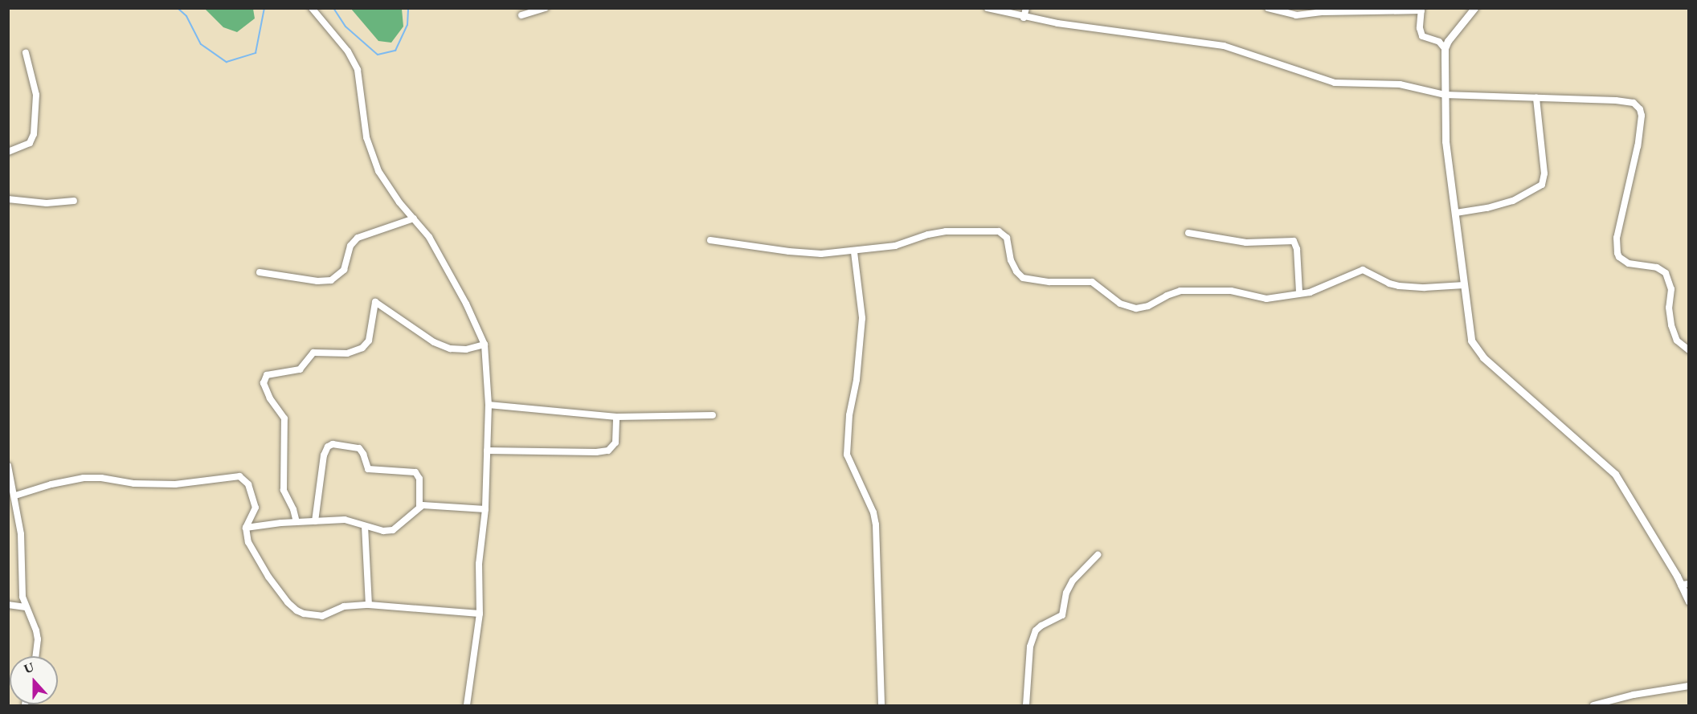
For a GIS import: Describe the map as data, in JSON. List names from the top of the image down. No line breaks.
{"north":"top"}
